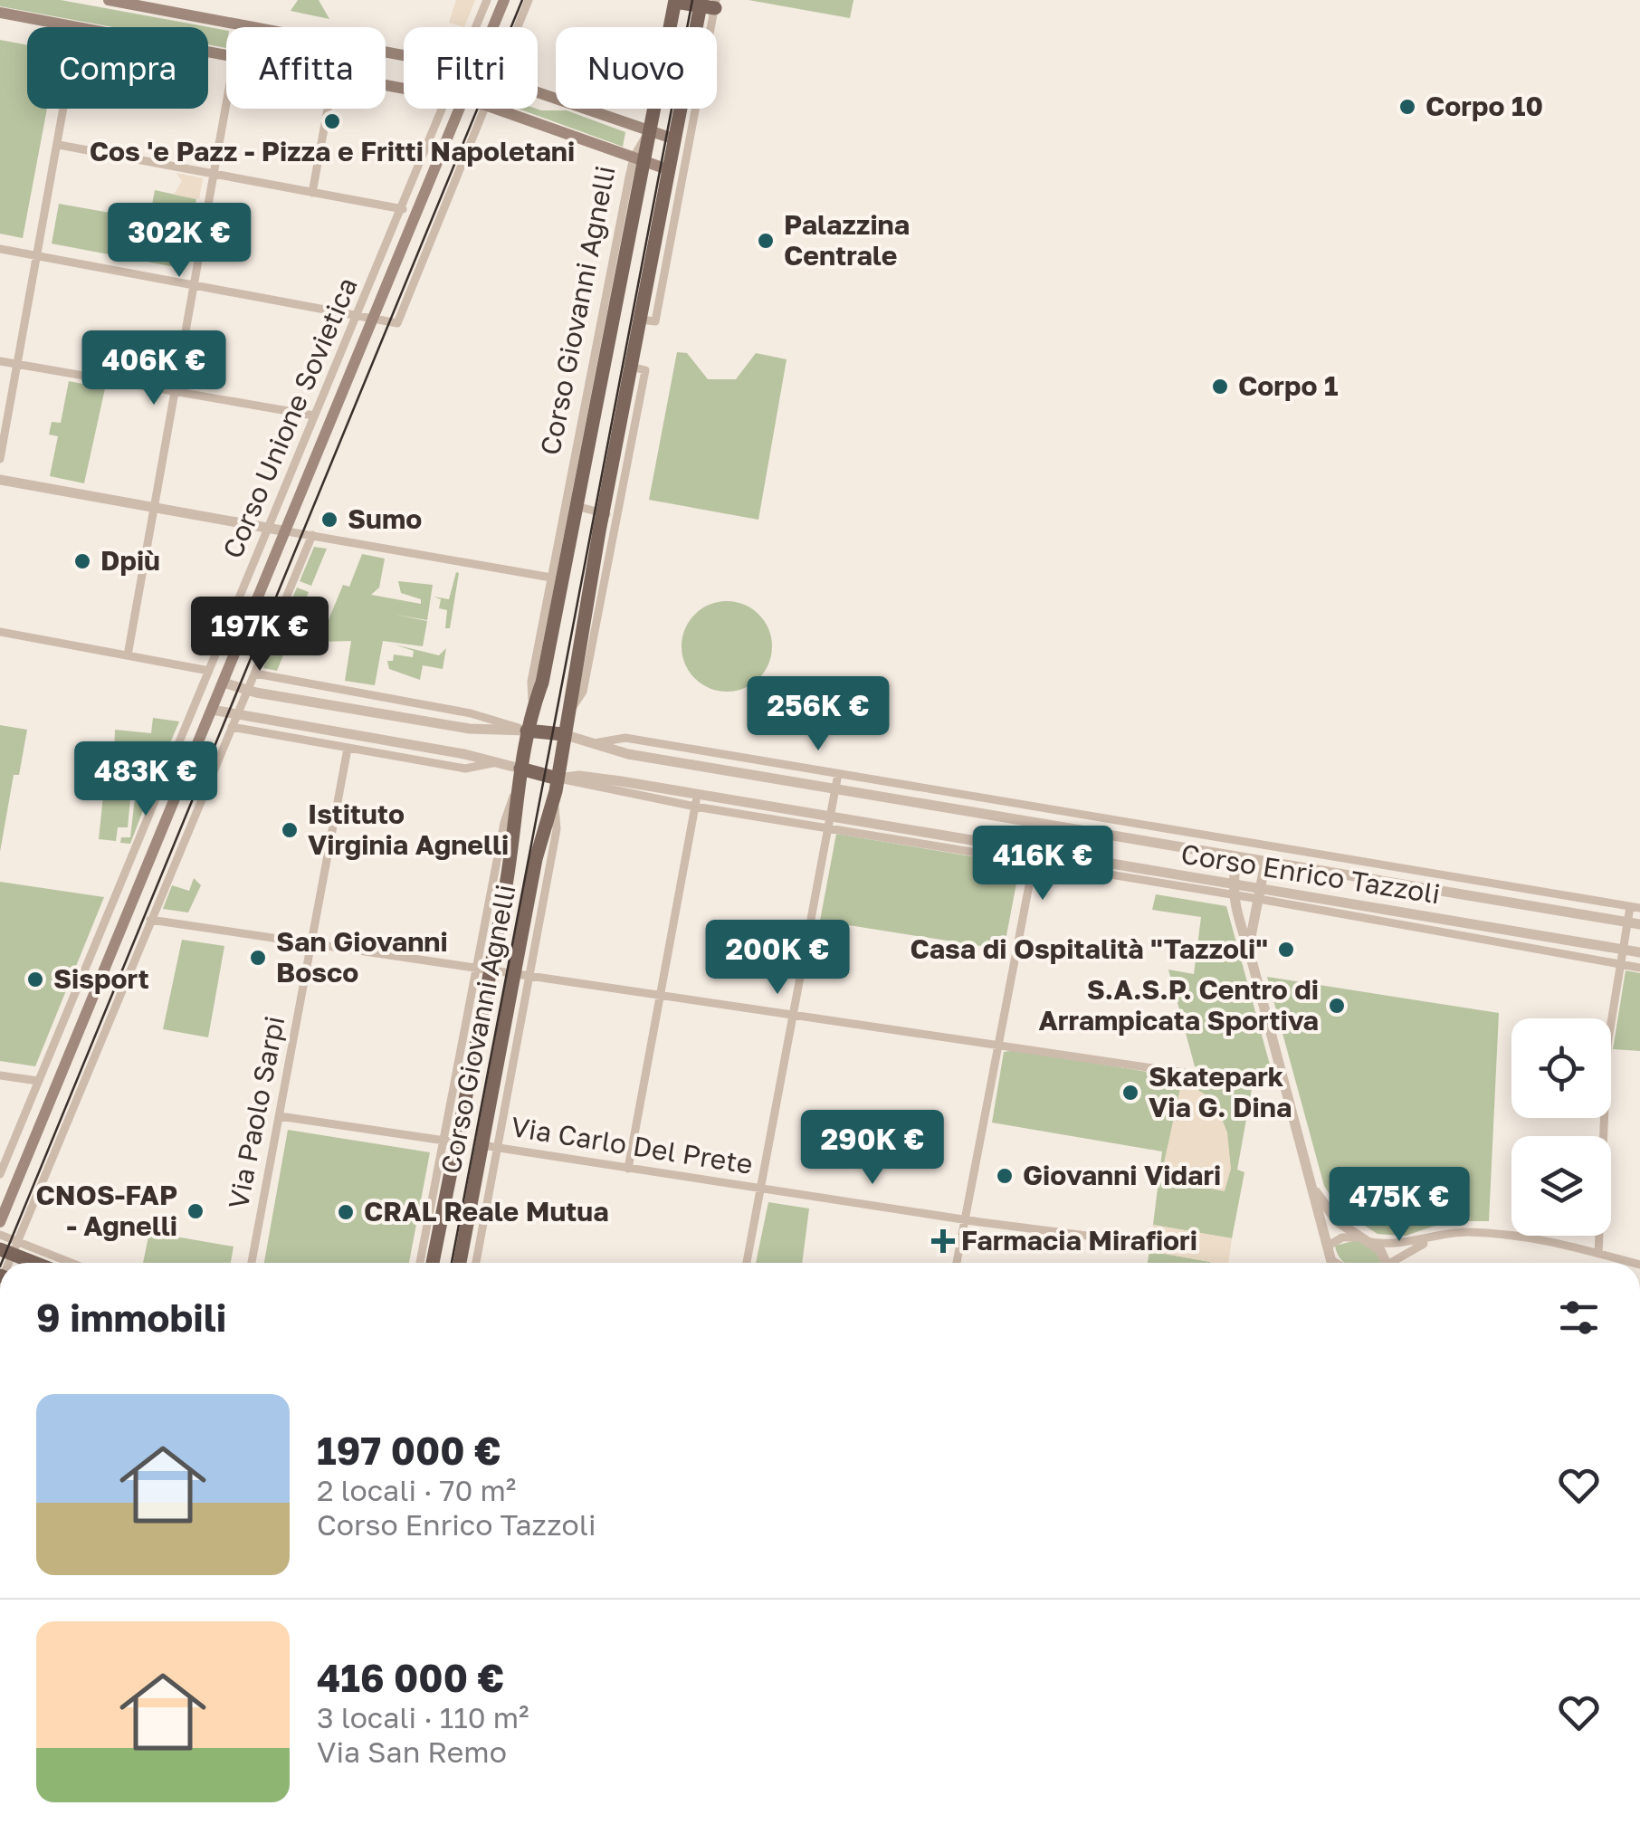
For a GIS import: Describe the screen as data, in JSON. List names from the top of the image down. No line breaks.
{"streets":{"main road":["Corso Giovanni Agnelli","Corso Unione Sovietica"],"street":["Corso Enrico Tazzoli","Via Paolo Sarpi","Via Carlo Del Prete"]},"crossings":[["Corso Giovanni Agnelli","Corso Unione Sovietica"],["Corso Giovanni Agnelli","Corso Enrico Tazzoli"],["Corso Giovanni Agnelli","Via Carlo Del Prete"]],"places":{"other":["Corpo 10","Cos 'e Pazz - Pizza e Fritti Napoletani","Palazzina Centrale","Corpo 1","Sumo","Dpiù","Istituto Virginia Agnelli","Casa di Ospitalità \"Tazzoli\"","San Giovanni Bosco","Sisport","S.A.S.P. Centro di Arrampicata Sportiva","Skatepark Via G. Dina","Giovanni Vidari","CNOS-FAP - Agnelli","CRAL Reale Mutua"],"health":["Farmacia Mirafiori"]},"page":{"chip":["Compra","Affitta","Filtri","Nuovo"],"price":["302K €","406K €","197K €","256K €","483K €","416K €","200K €","290K €","475K €"],"heading":"9 immobili","list":[{"name":"197 000 €","note":"2 locali · 70 m² · Corso Enrico Tazzoli"},{"name":"416 000 €","note":"3 locali · 110 m² · Via San Remo"}]}}
